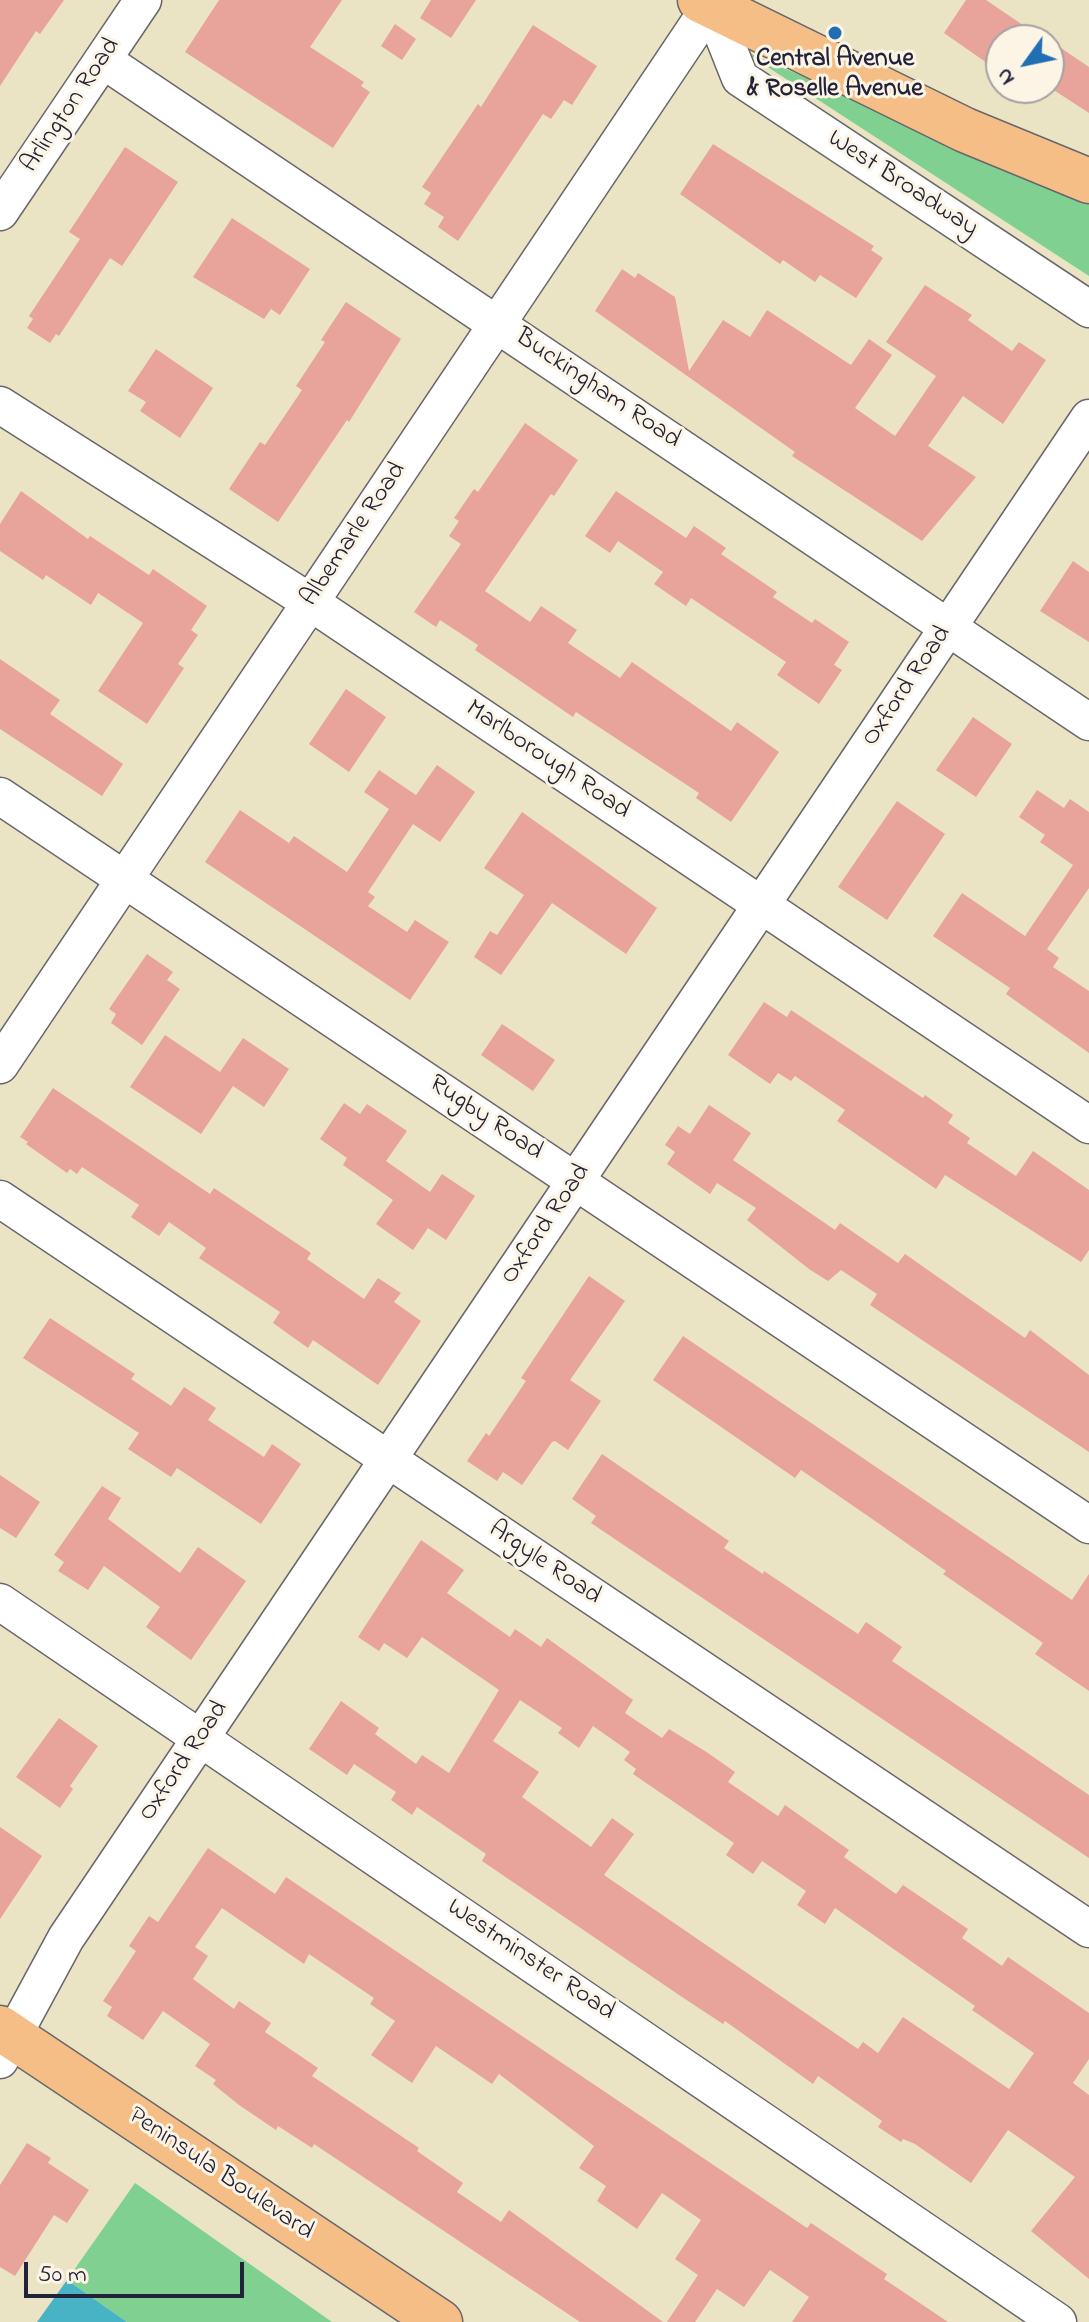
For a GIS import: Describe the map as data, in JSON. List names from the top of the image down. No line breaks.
{"streets":{"main road":["Peninsula Boulevard"],"street":["Arlington Road","West Broadway","Buckingham Road","Albemarle Road","Oxford Road","Marlborough Road","Rugby Road","Argyle Road","Westminster Road"]},"crossings":[["Arlington Road","Buckingham Road"],["West Broadway","Albemarle Road"],["Buckingham Road","Albemarle Road"],["Buckingham Road","Oxford Road"],["Albemarle Road","Marlborough Road"],["Albemarle Road","Rugby Road"],["Oxford Road","Marlborough Road"],["Oxford Road","Rugby Road"],["Oxford Road","Argyle Road"],["Oxford Road","Westminster Road"],["Oxford Road","Peninsula Boulevard"]],"places":["Central Avenue & Roselle Avenue"],"scale_bar":"50 m","north":"bottom left"}
